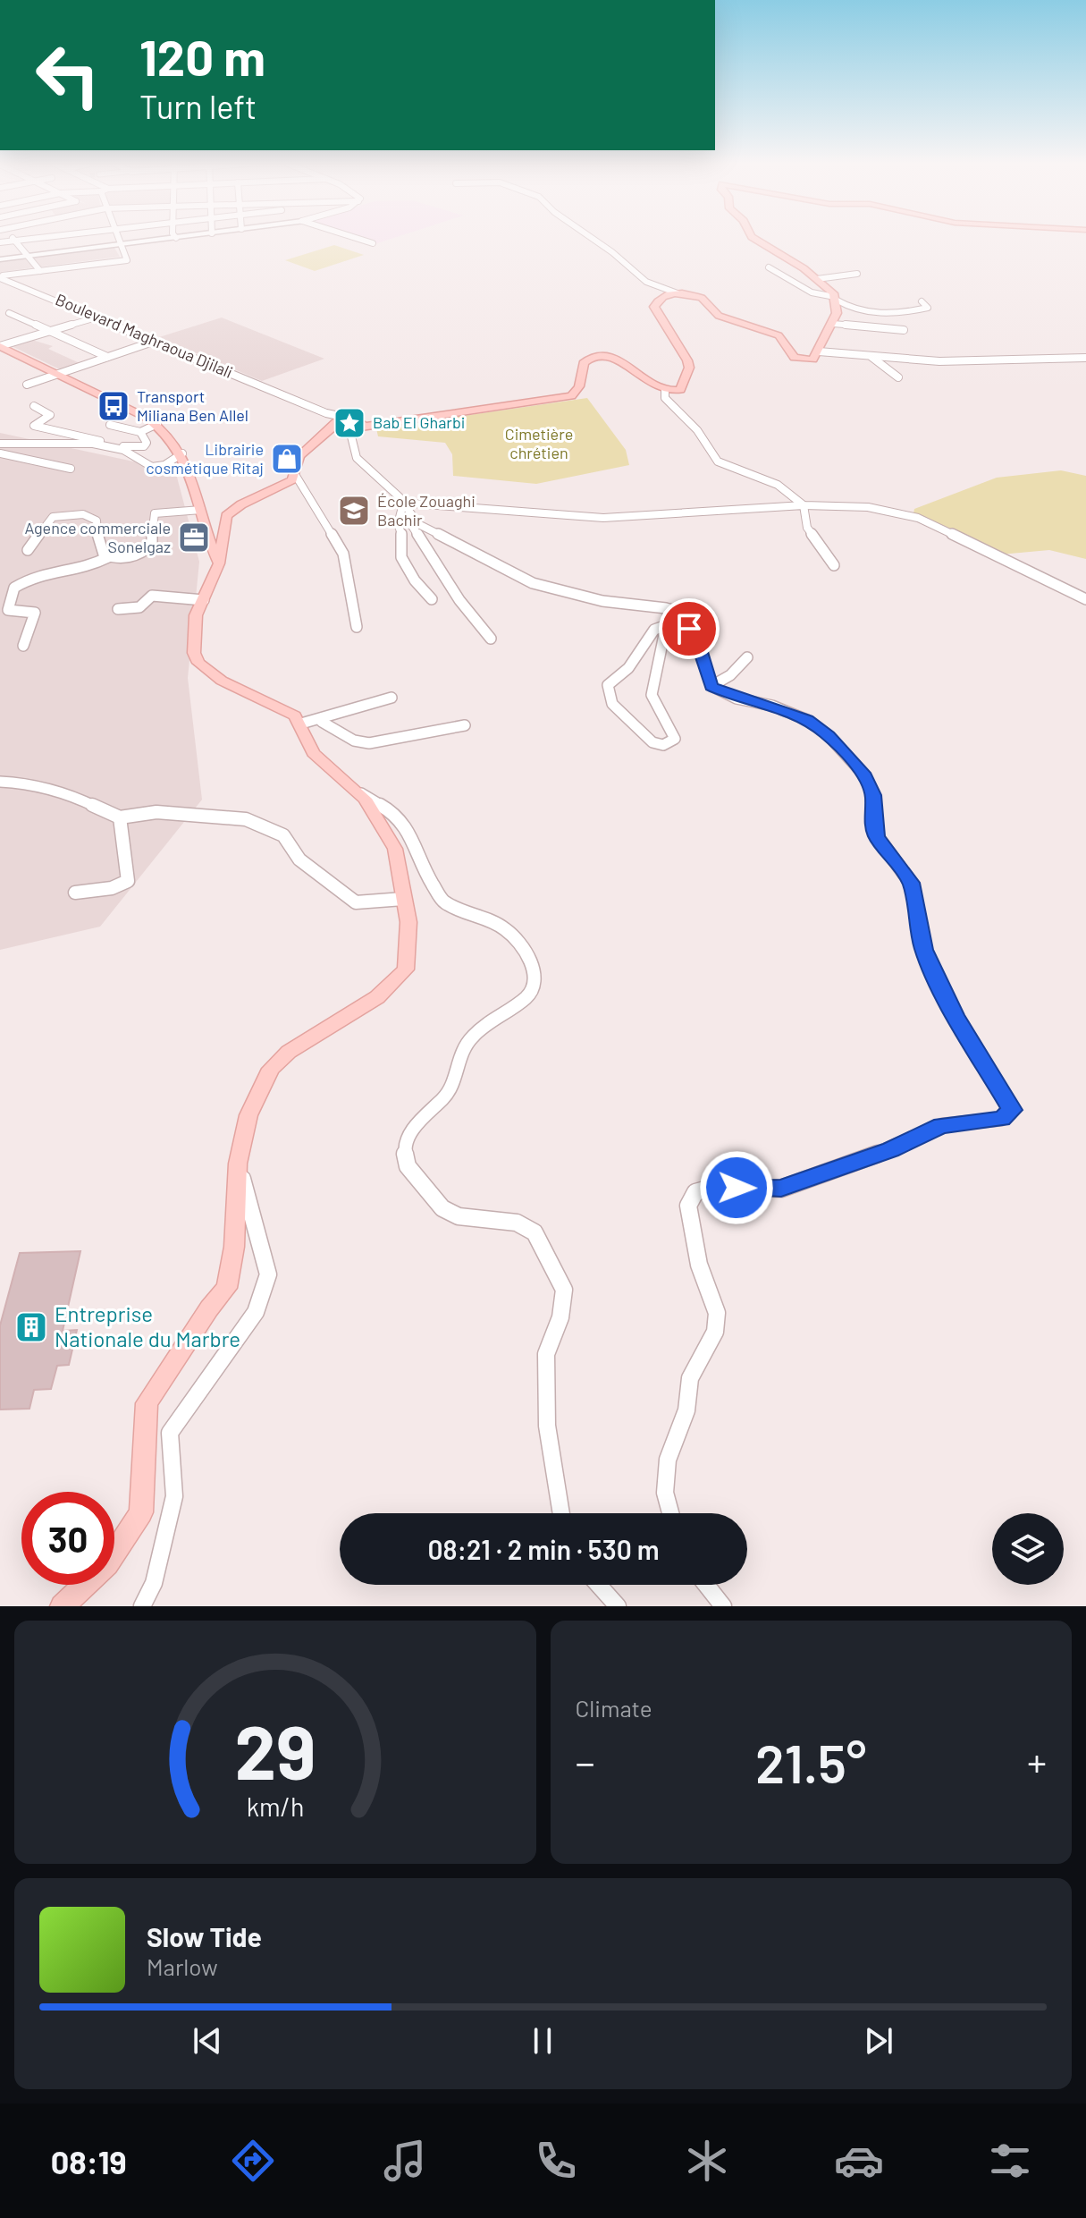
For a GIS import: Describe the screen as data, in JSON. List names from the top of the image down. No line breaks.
{"streets":{"street":["Boulevard Maghraoua Djilali"]},"parks":["Cimetière chrétien"],"places":{"bus stop":["Transport Miliana Ben Allel"],"place":["Bab El Gharbi"],"shop":["Librairie cosmétique Ritaj"],"school or university":["École Zouaghi Bachir"],"office":["Agence commerciale Sonelgaz"],"building":["Entreprise Nationale du Marbre"]},"page":{"turn":["120 m","Turn left"],"limit":"30","trip":"08:21 · 2 min · 530 m","tile":"Climate","heat":["−","21.5°","+"],"song":["Slow Tide","Marlow"],"tabs":"08:19","gauge":["29","km/h"]}}
